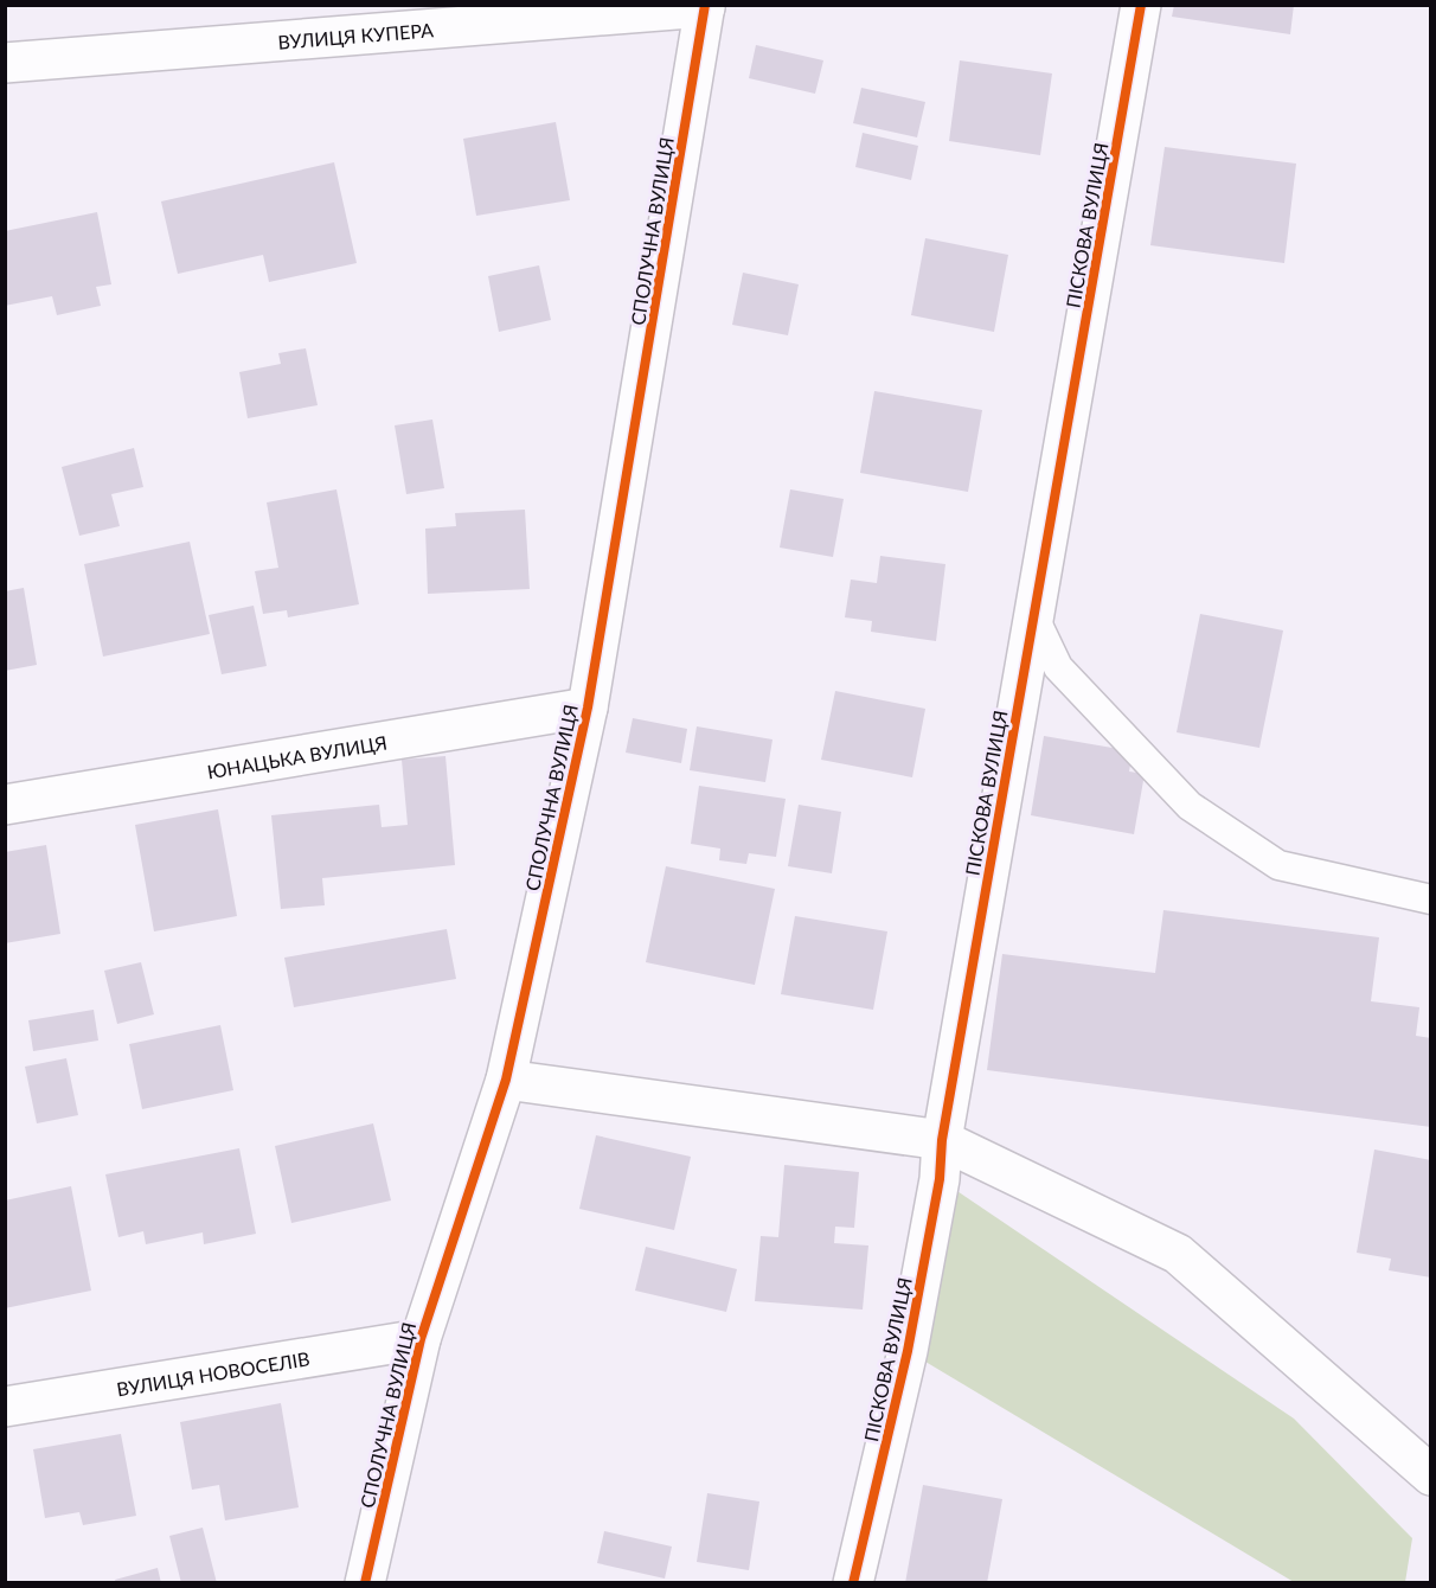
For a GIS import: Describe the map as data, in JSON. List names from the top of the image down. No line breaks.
{"streets":{"street":["ВУЛИЦЯ КУПЕРА","ПІСКОВА ВУЛИЦЯ","СПОЛУЧНА ВУЛИЦЯ","ЮНАЦЬКА ВУЛИЦЯ","ВУЛИЦЯ НОВОСЕЛІВ"]},"crossings":[["ВУЛИЦЯ КУПЕРА","СПОЛУЧНА ВУЛИЦЯ"],["СПОЛУЧНА ВУЛИЦЯ","ЮНАЦЬКА ВУЛИЦЯ"],["СПОЛУЧНА ВУЛИЦЯ","ВУЛИЦЯ НОВОСЕЛІВ"]]}
